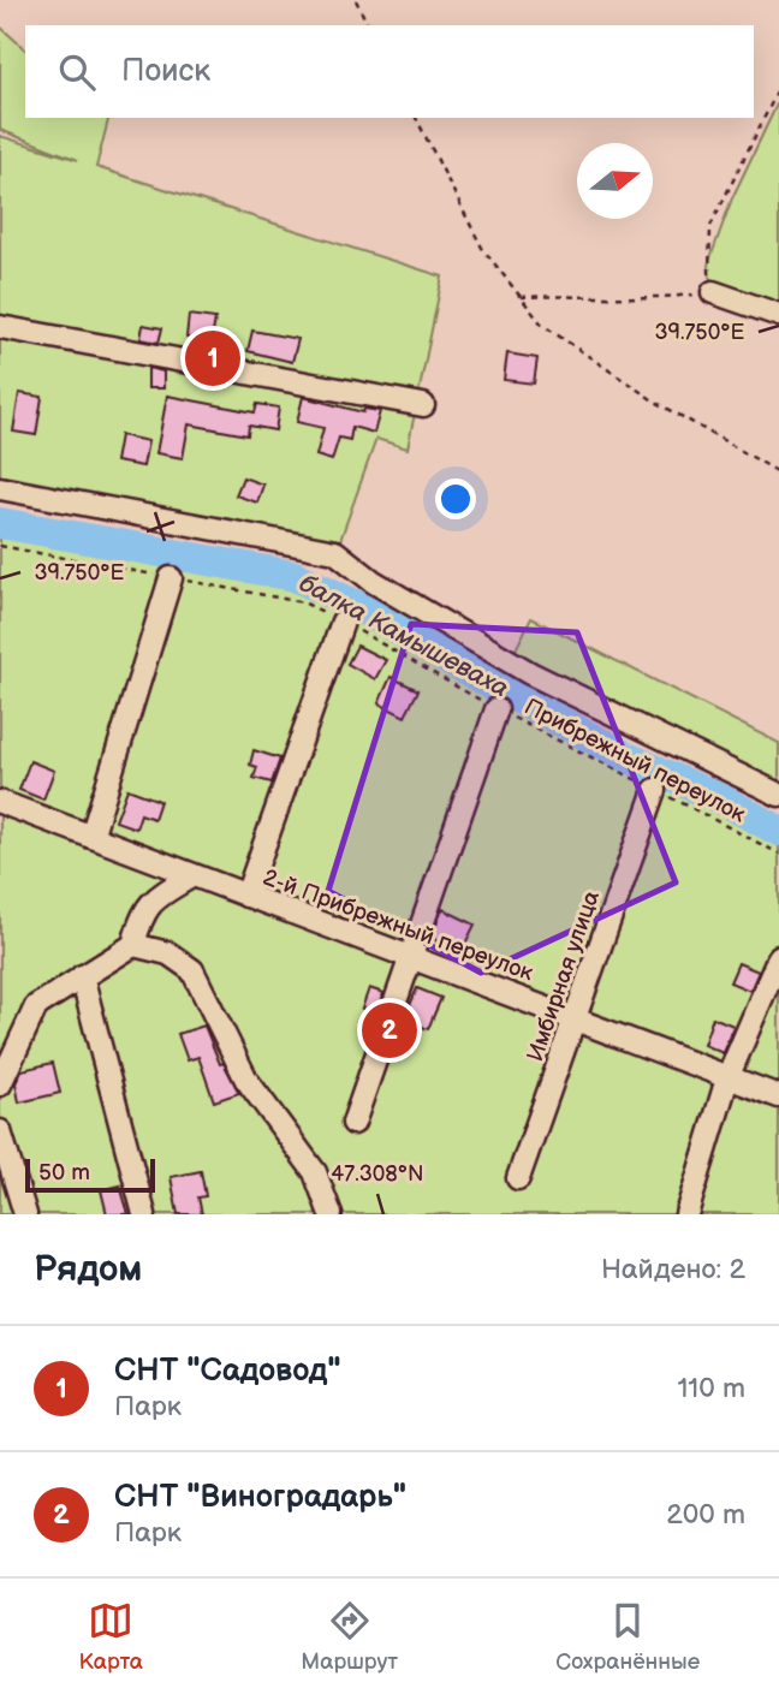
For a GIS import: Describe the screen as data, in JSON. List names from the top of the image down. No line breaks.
{"streets":{"street":["2-й Прибрежный переулок","Имбирная улица"],"path":["Прибрежный переулок"]},"crossings":[["Прибрежный переулок","Имбирная улица"],["2-й Прибрежный переулок","Имбирная улица"]],"water":["балка Камышеваха"],"scale_bar":"50 m","north":"right","page":{"search":"Поиск","pins":["1","2"],"scale":"50 m","heading":["Рядом","Найдено: 2"],"list":[{"mark":"1","name":"СНТ \"Садовод\"","note":"Парк","value":"110 m"},{"mark":"2","name":"СНТ \"Виноградарь\"","note":"Парк","value":"200 m"}],"nav":["Карта","Маршрут","Сохранённые"]},"coordinates":["39.750°E","47.308°N"]}
